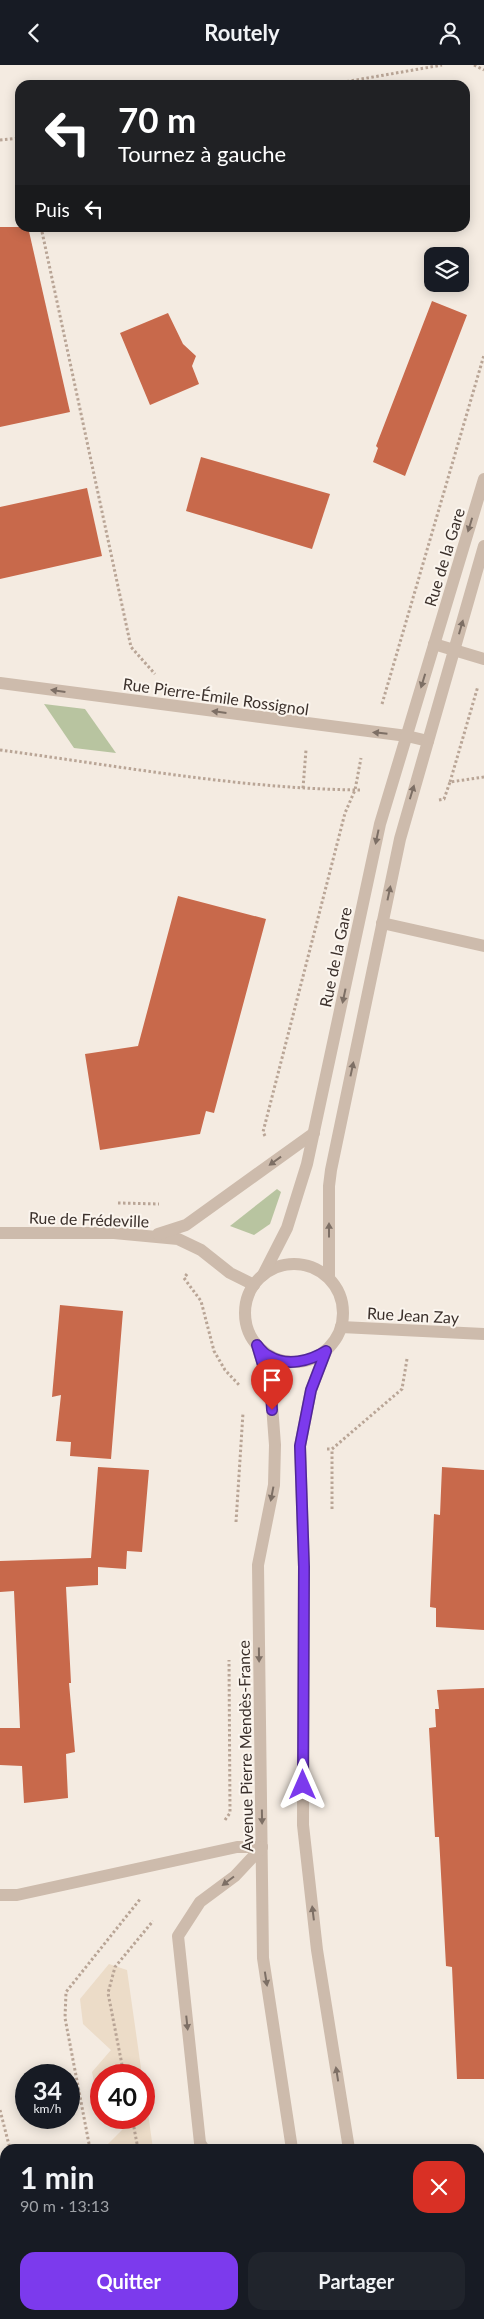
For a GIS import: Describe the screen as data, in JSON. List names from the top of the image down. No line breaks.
{"streets":{"street":["Rue de la Gare","Rue Pierre-Émile Rossignol","Rue de Frédeville","Rue Jean Zay","Avenue Pierre Mendès-France"]},"crossings":[["Rue de la Gare","Rue Pierre-Émile Rossignol"],["Rue de la Gare","Rue de Frédeville"],["Rue de la Gare","Rue Jean Zay"],["Rue de la Gare","Avenue Pierre Mendès-France"],["Rue de Frédeville","Rue Jean Zay"],["Rue de Frédeville","Avenue Pierre Mendès-France"],["Rue Jean Zay","Avenue Pierre Mendès-France"]],"one_way":["Rue Pierre-Émile Rossignol"],"page":{"header":"Routely","turn":["70 m","Tournez à gauche"],"then":"Puis","speed":"34 km/h","limit":"40","heading":["1 min","90 m · 13:13"],"buttons":["Quitter","Partager"]}}
